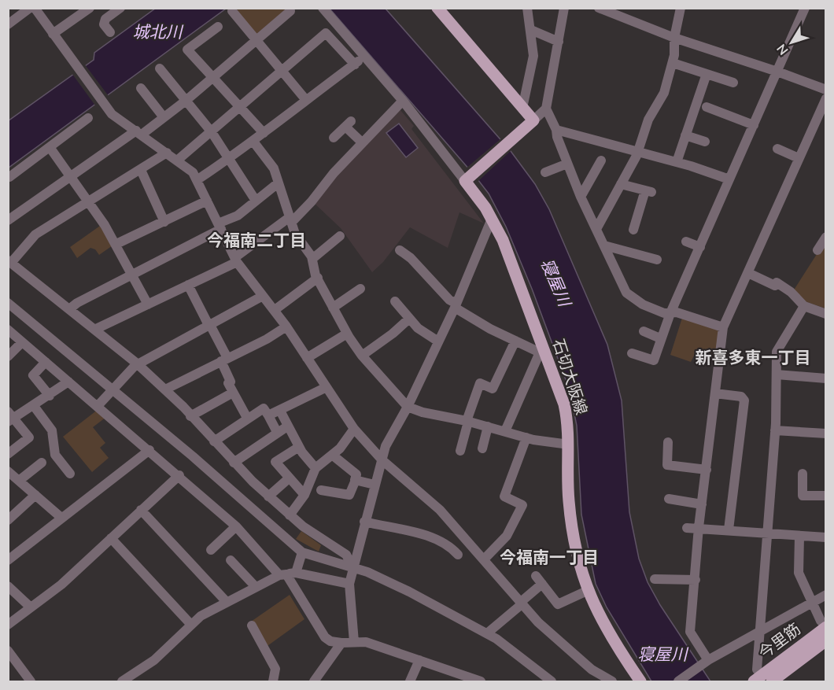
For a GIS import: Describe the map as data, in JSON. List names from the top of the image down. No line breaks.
{"streets":{"main road":["石切大阪線","今里筋"]},"districts":["今福南二丁目","新喜多東一丁目","今福南一丁目"],"water":["城北川","寝屋川"],"north":"bottom left"}
